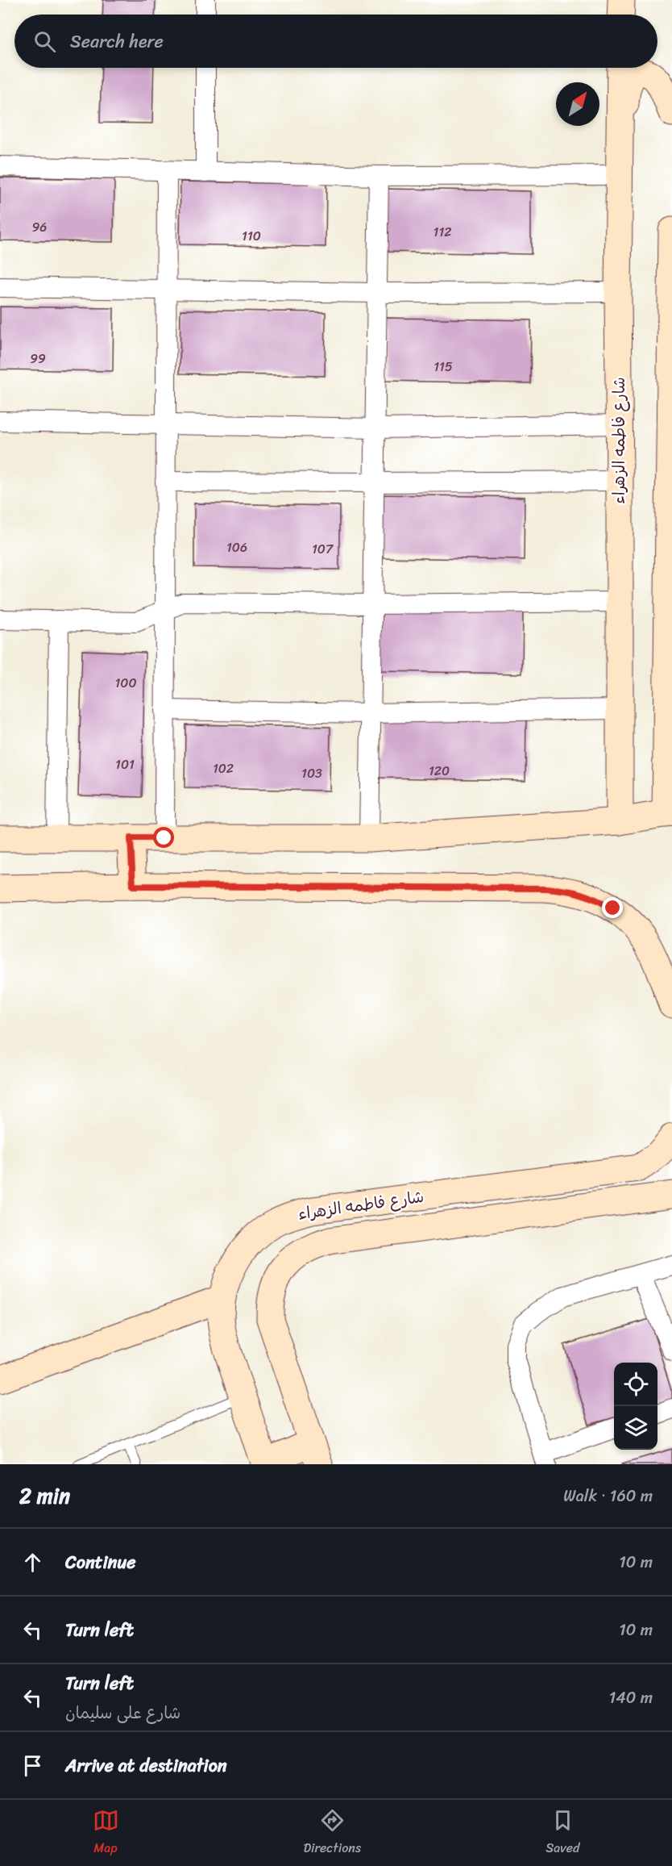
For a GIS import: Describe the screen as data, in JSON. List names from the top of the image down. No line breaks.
{"streets":{"street":["شارع فاطمه الزهراء"]},"house_numbers":["96","112","110","99","115","106","107","100","101","102","120","103"],"north":"top right","page":{"search":"Search here","heading":["2 min","Walk · 160 m"],"list":[["Continue","10 m"],["Turn left","10 m"],["Turn left","شارع على سليمان","140 m"],"Arrive at destination"],"nav":["Map","Directions","Saved"]}}
